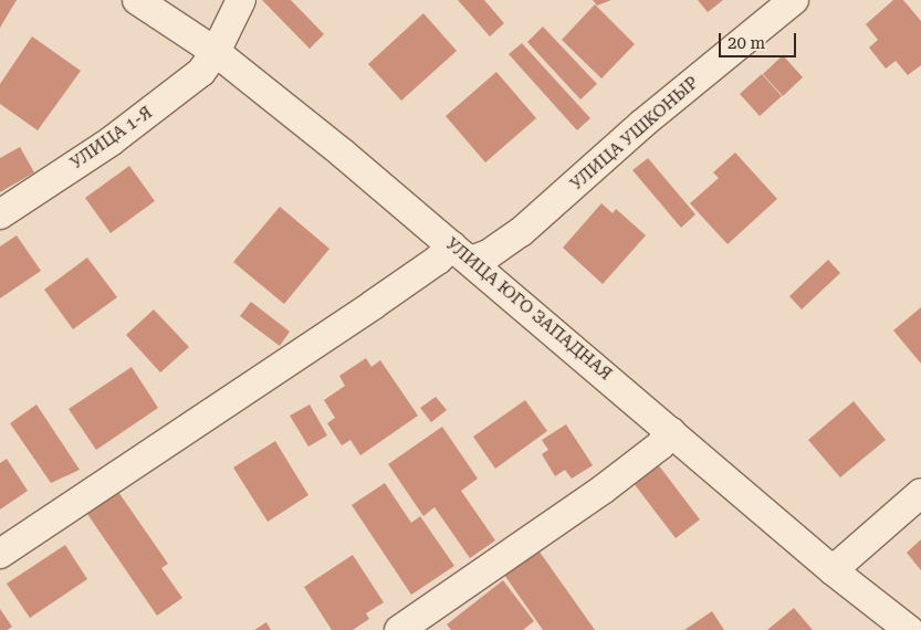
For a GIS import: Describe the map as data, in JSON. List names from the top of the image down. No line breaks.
{"streets":{"street":["УЛИЦА УШКОНЫР","УЛИЦА 1-Я","УЛИЦА ЮГО ЗАПАДНАЯ"]},"crossings":[["УЛИЦА УШКОНЫР","УЛИЦА ЮГО ЗАПАДНАЯ"],["УЛИЦА 1-Я","УЛИЦА ЮГО ЗАПАДНАЯ"]],"scale_bar":"20 m"}
